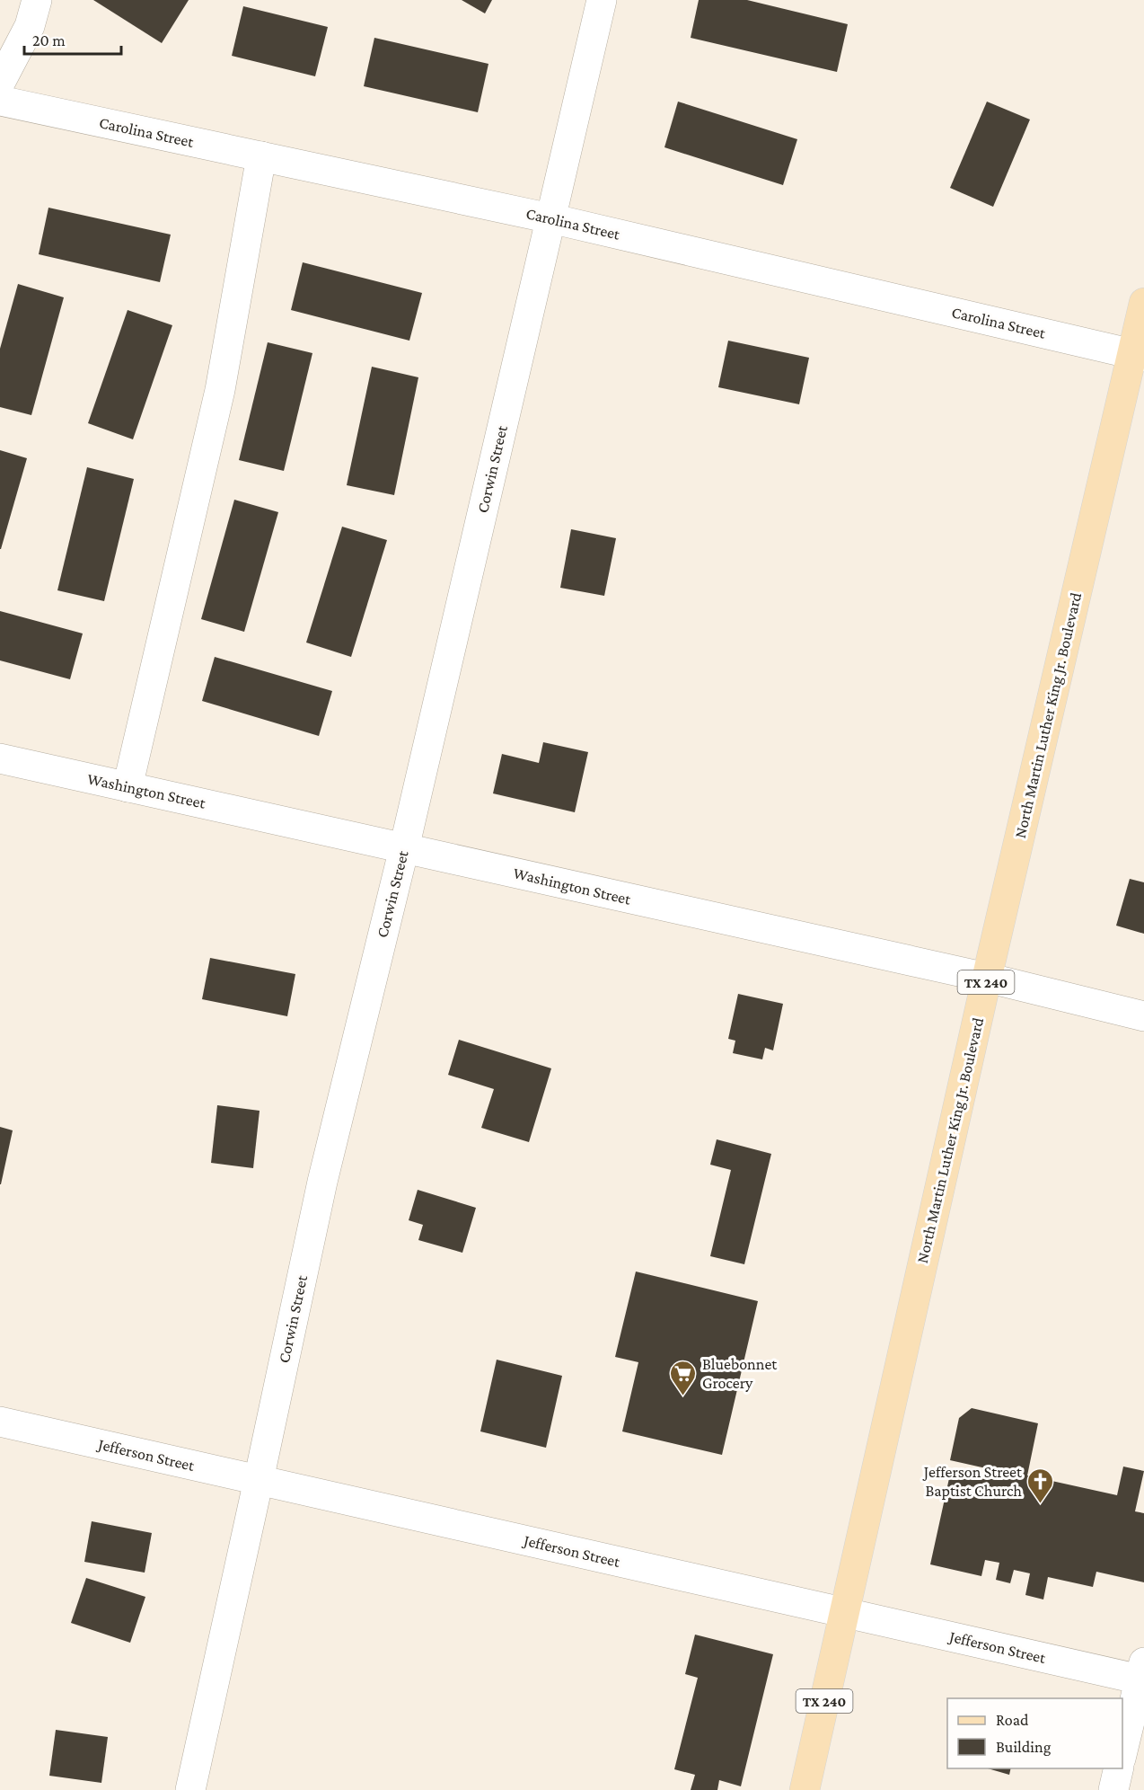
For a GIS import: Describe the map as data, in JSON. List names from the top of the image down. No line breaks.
{"streets":{"main road":["North Martin Luther King Jr. Boulevard","TX 240"],"street":["Carolina Street","Corwin Street","Washington Street","Jefferson Street"]},"crossings":[["Carolina Street","Corwin Street"],["Carolina Street","North Martin Luther King Jr. Boulevard"],["Corwin Street","Washington Street"],["Corwin Street","Jefferson Street"],["North Martin Luther King Jr. Boulevard","Washington Street"],["North Martin Luther King Jr. Boulevard","Jefferson Street"]],"places":{"supermarket":["Bluebonnet Grocery"],"church":["Jefferson Street Baptist Church"]},"legend":["Road","Building"],"scale_bar":"20 m"}
